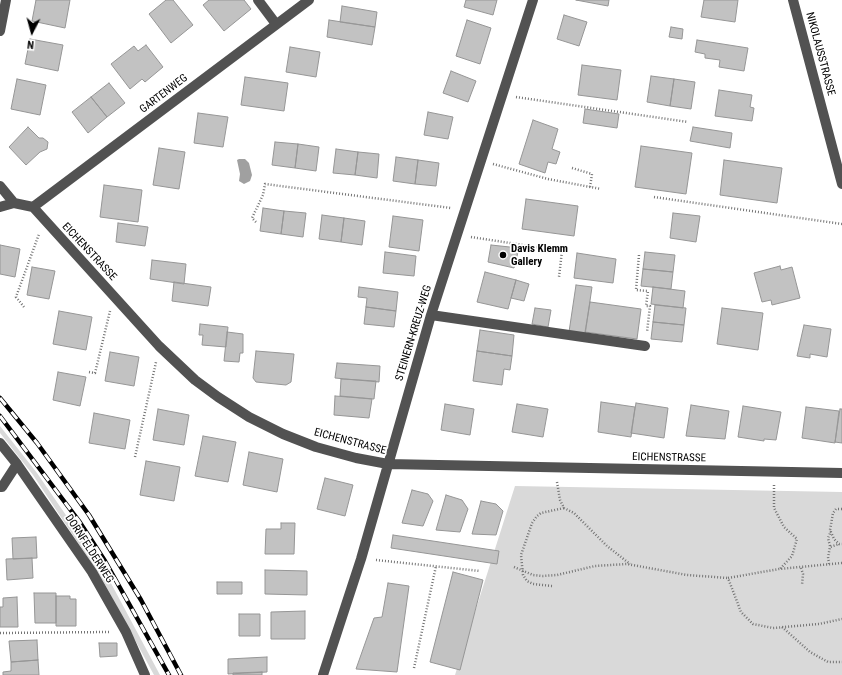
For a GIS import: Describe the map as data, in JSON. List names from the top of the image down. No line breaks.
{"streets":{"street":["NIKOLAUSSTRASSE","GARTENWEG","EICHENSTRASSE","STEINERN-KREUZ-WEG","DORNFELDERWEG"]},"crossings":[["GARTENWEG","EICHENSTRASSE"],["EICHENSTRASSE","STEINERN-KREUZ-WEG"]],"places":["Davis Klemm Gallery"],"north":"bottom"}
